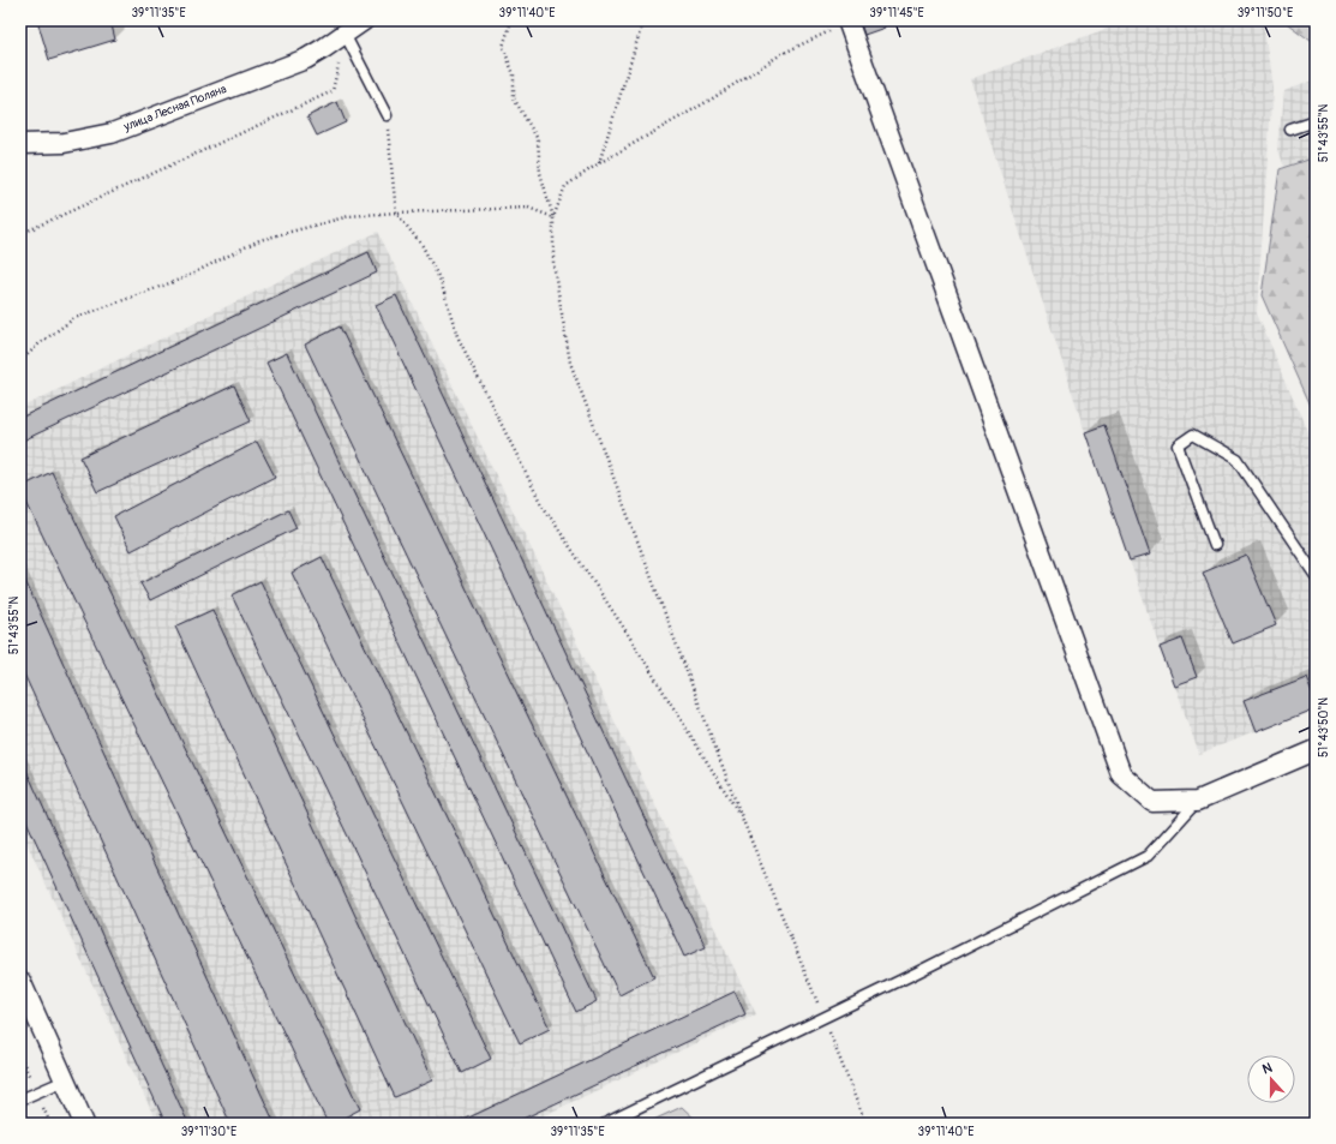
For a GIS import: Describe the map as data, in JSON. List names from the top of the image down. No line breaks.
{"streets":{"street":["улица Лесная Поляна"]},"north":"top","coordinates":["39°11'35\"E","39°11'40\"E","39°11'45\"E","39°11'50\"E","51°43'55\"N","51°43'50\"N","39°11'30\"E"]}
